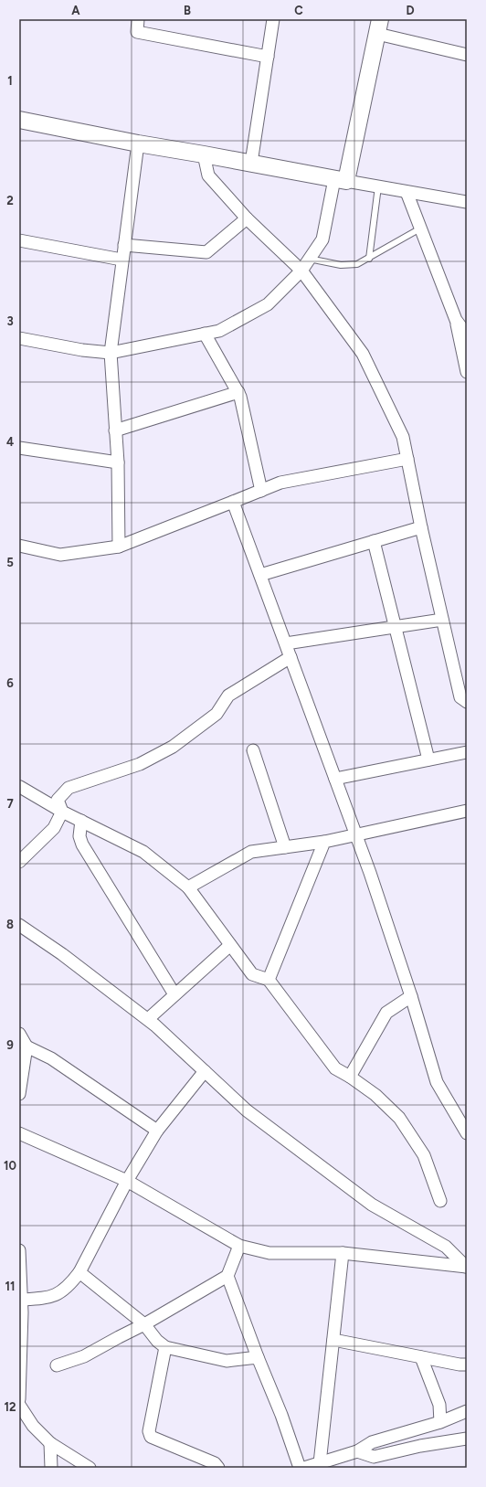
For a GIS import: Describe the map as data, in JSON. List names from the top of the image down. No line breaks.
{"grid":{"columns":["A","B","C","D"],"rows":["1","2","3","4","5","6","7","8","9","10","11","12"]}}
